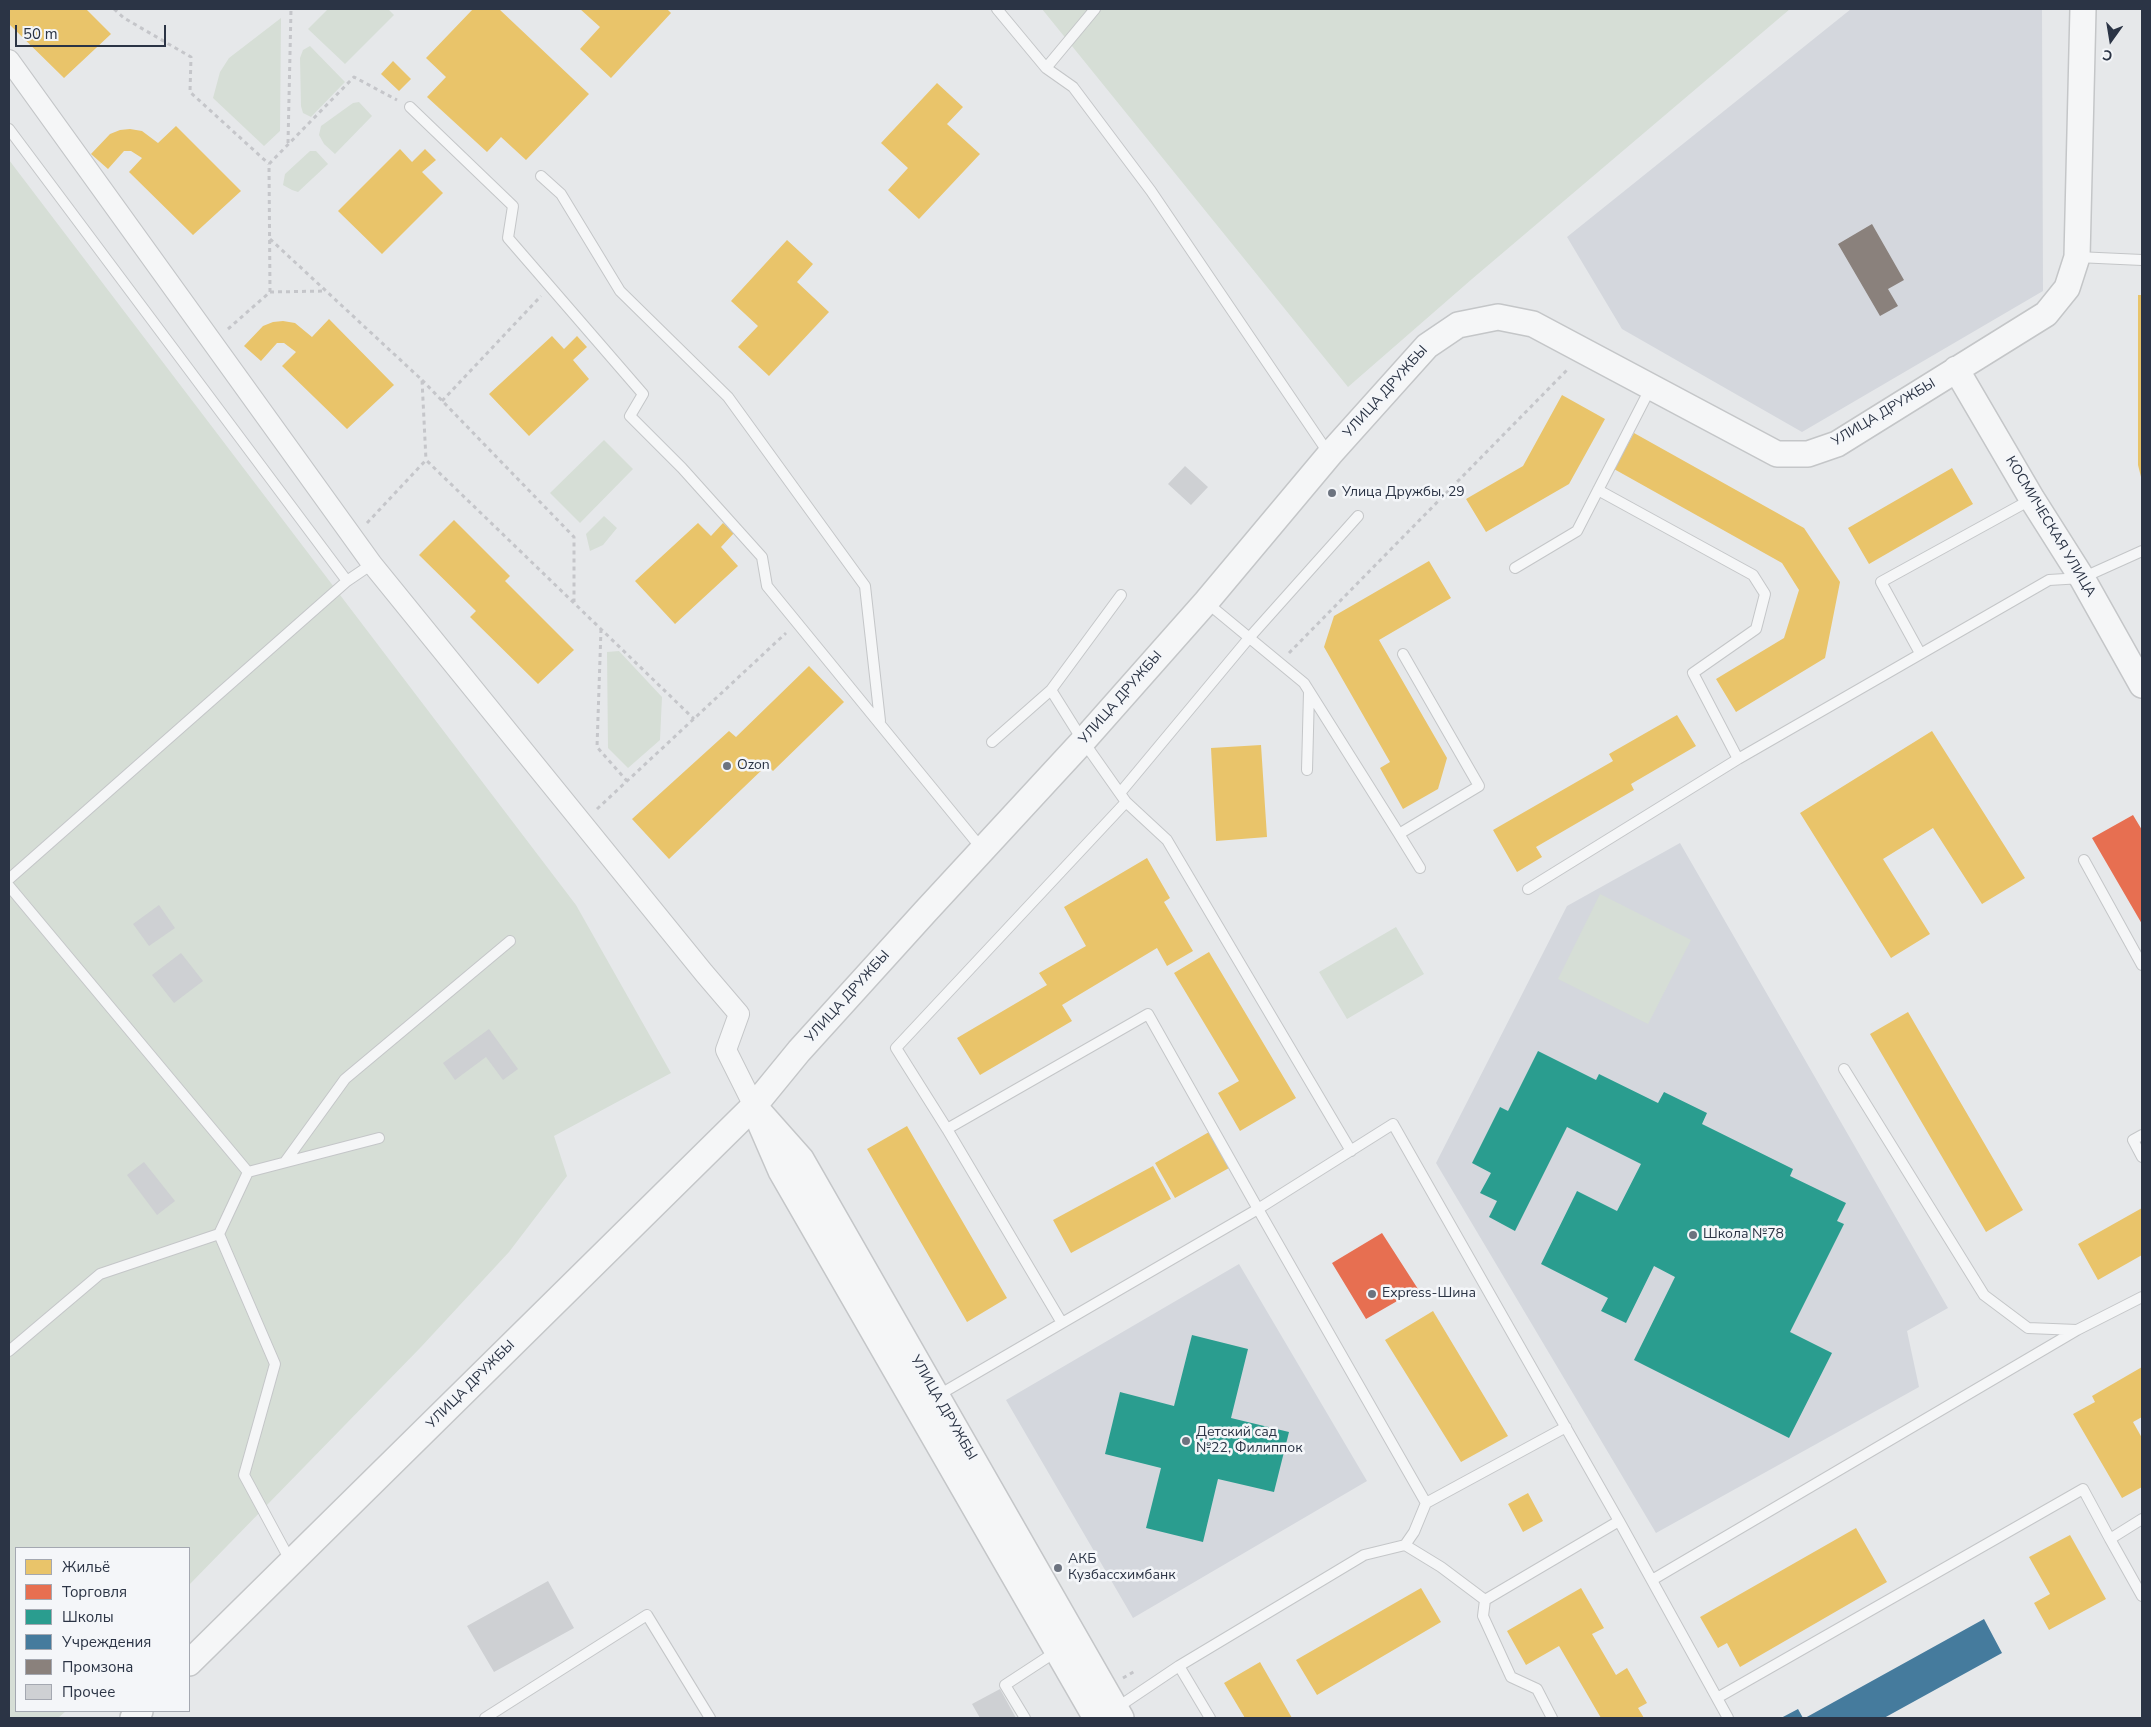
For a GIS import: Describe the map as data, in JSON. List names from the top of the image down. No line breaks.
{"streets":{"street":["УЛИЦА ДРУЖБЫ","КОСМИЧЕСКАЯ УЛИЦА"]},"crossings":[["УЛИЦА ДРУЖБЫ","КОСМИЧЕСКАЯ УЛИЦА"]],"places":["Улица Дружбы, 29","Ozon","Школа №78","Express-Шина","Детский сад №22, Филиппок","АКБ Кузбассхимбанк"],"legend":["Жильё","Торговля","Школы","Учреждения","Промзона","Прочее"],"scale_bar":"50 m","north":"bottom"}
